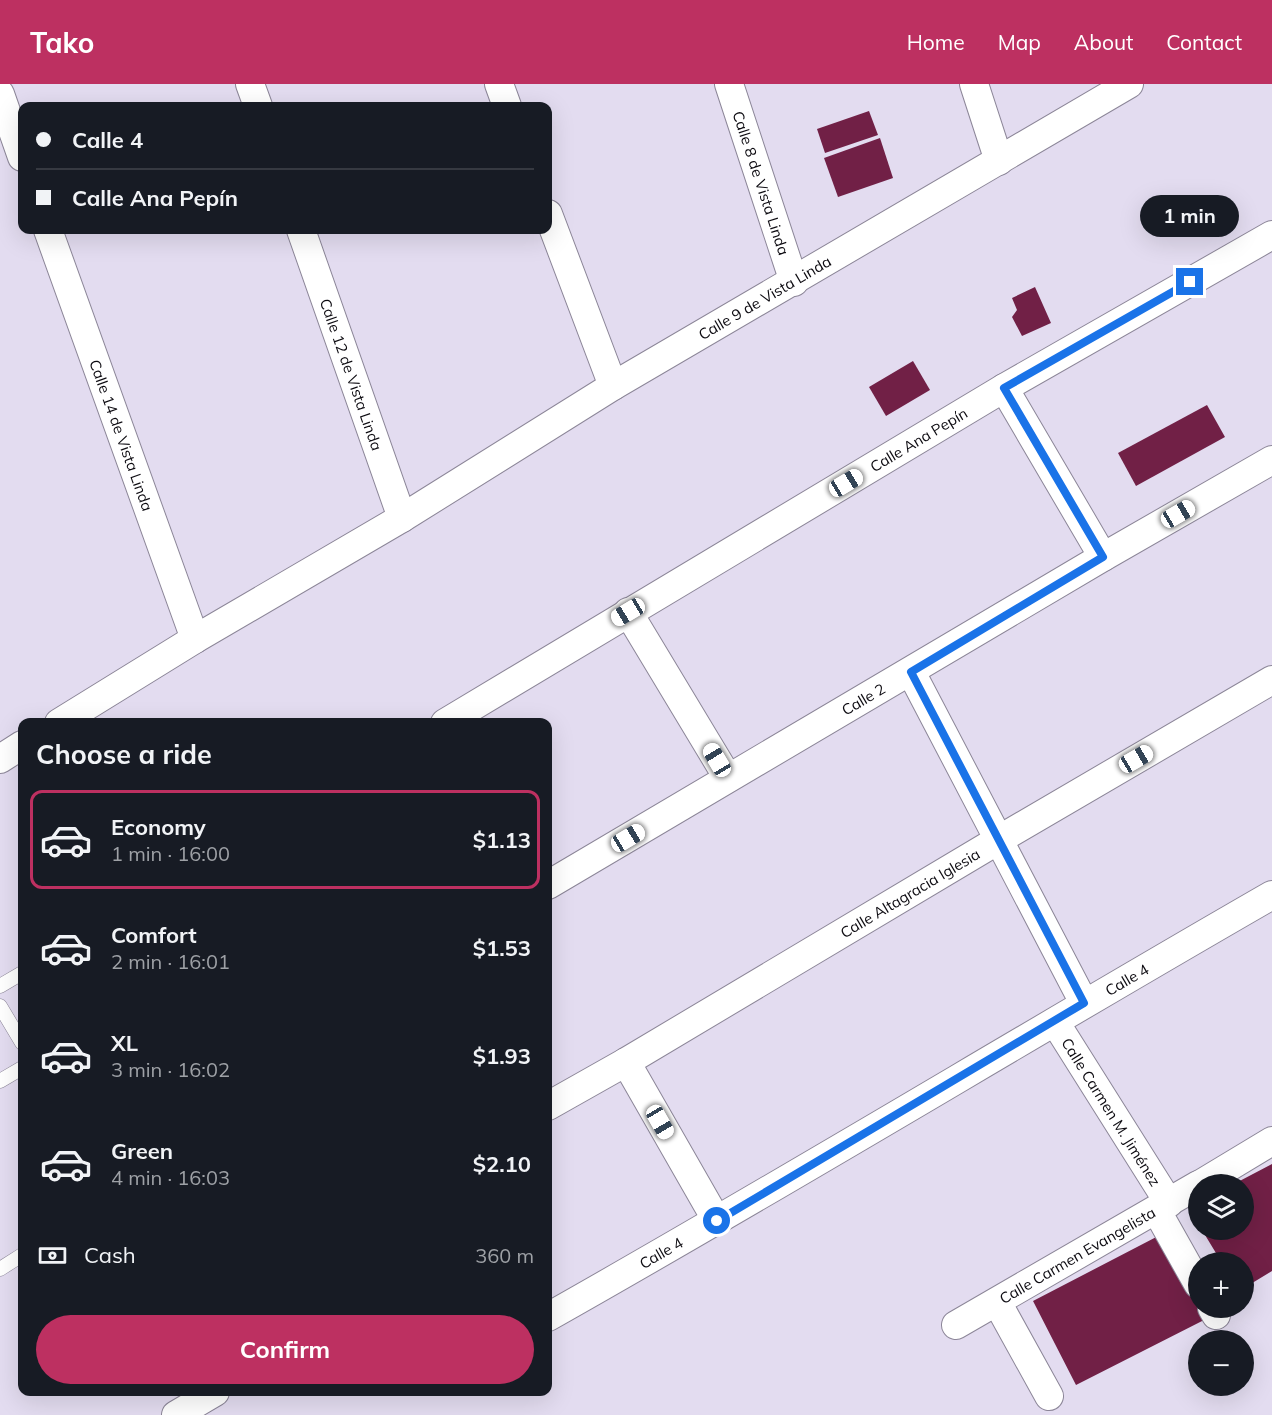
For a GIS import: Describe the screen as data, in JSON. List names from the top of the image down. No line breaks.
{"streets":{"street":["Calle 8 de Vista Linda","Calle 9 de Vista Linda","Calle 12 de Vista Linda","Calle 14 de Vista Linda","Calle Ana Pepín","Calle 2","Calle Altagracia Iglesia","Calle 4","Calle Carmen M. Jiménez","Calle Carmen Evangelista"]},"crossings":[["Calle 8 de Vista Linda","Calle 9 de Vista Linda"],["Calle 9 de Vista Linda","Calle 12 de Vista Linda"],["Calle 9 de Vista Linda","Calle 14 de Vista Linda"],["Calle 4","Calle Carmen M. Jiménez"],["Calle Carmen M. Jiménez","Calle Carmen Evangelista"]],"page":{"header":"Tako","nav":["Home","Map","About","Contact"],"banner":["Calle 4","Calle Ana Pepín"],"bubble":"1 min","heading":"Choose a ride","list":[{"name":"Economy","note":"1 min · 16:00","value":"$1.13"},{"name":"Comfort","note":"2 min · 16:01","value":"$1.53"},{"name":"XL","note":"3 min · 16:02","value":"$1.93"},{"name":"Green","note":"4 min · 16:03","value":"$2.10"}],"map_buttons":["+","−"],"pay":["Cash","360 m"],"buttons":"Confirm"}}
